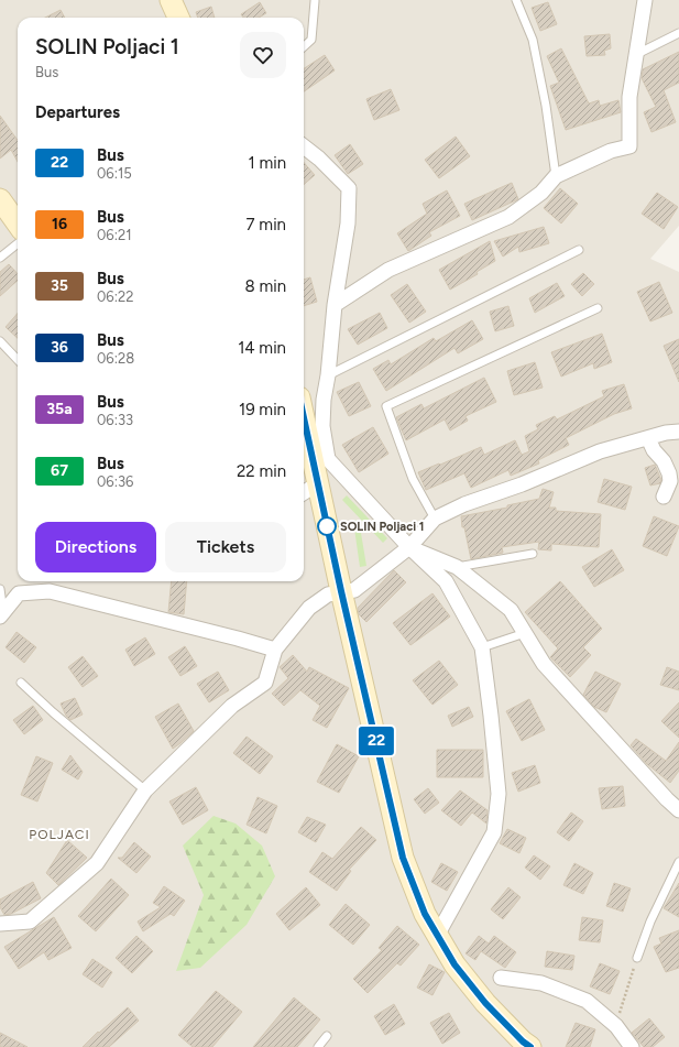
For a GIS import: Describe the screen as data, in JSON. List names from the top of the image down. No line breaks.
{"districts":["POLJACI"],"places":["SOLIN Poljaci 1"],"lines":["bus line 22"],"page":{"on_map":"22","heading":[["SOLIN Poljaci 1","Bus"],"Departures"],"list":[{"mark":"22","name":"Bus","note":"06:15","value":"1 min"},{"mark":"16","name":"Bus","note":"06:21","value":"7 min"},{"mark":"35","name":"Bus","note":"06:22","value":"8 min"},{"mark":"36","name":"Bus","note":"06:28","value":"14 min"},{"mark":"35a","name":"Bus","note":"06:33","value":"19 min"},{"mark":"67","name":"Bus","note":"06:36","value":"22 min"}],"buttons":["Directions","Tickets"]}}
